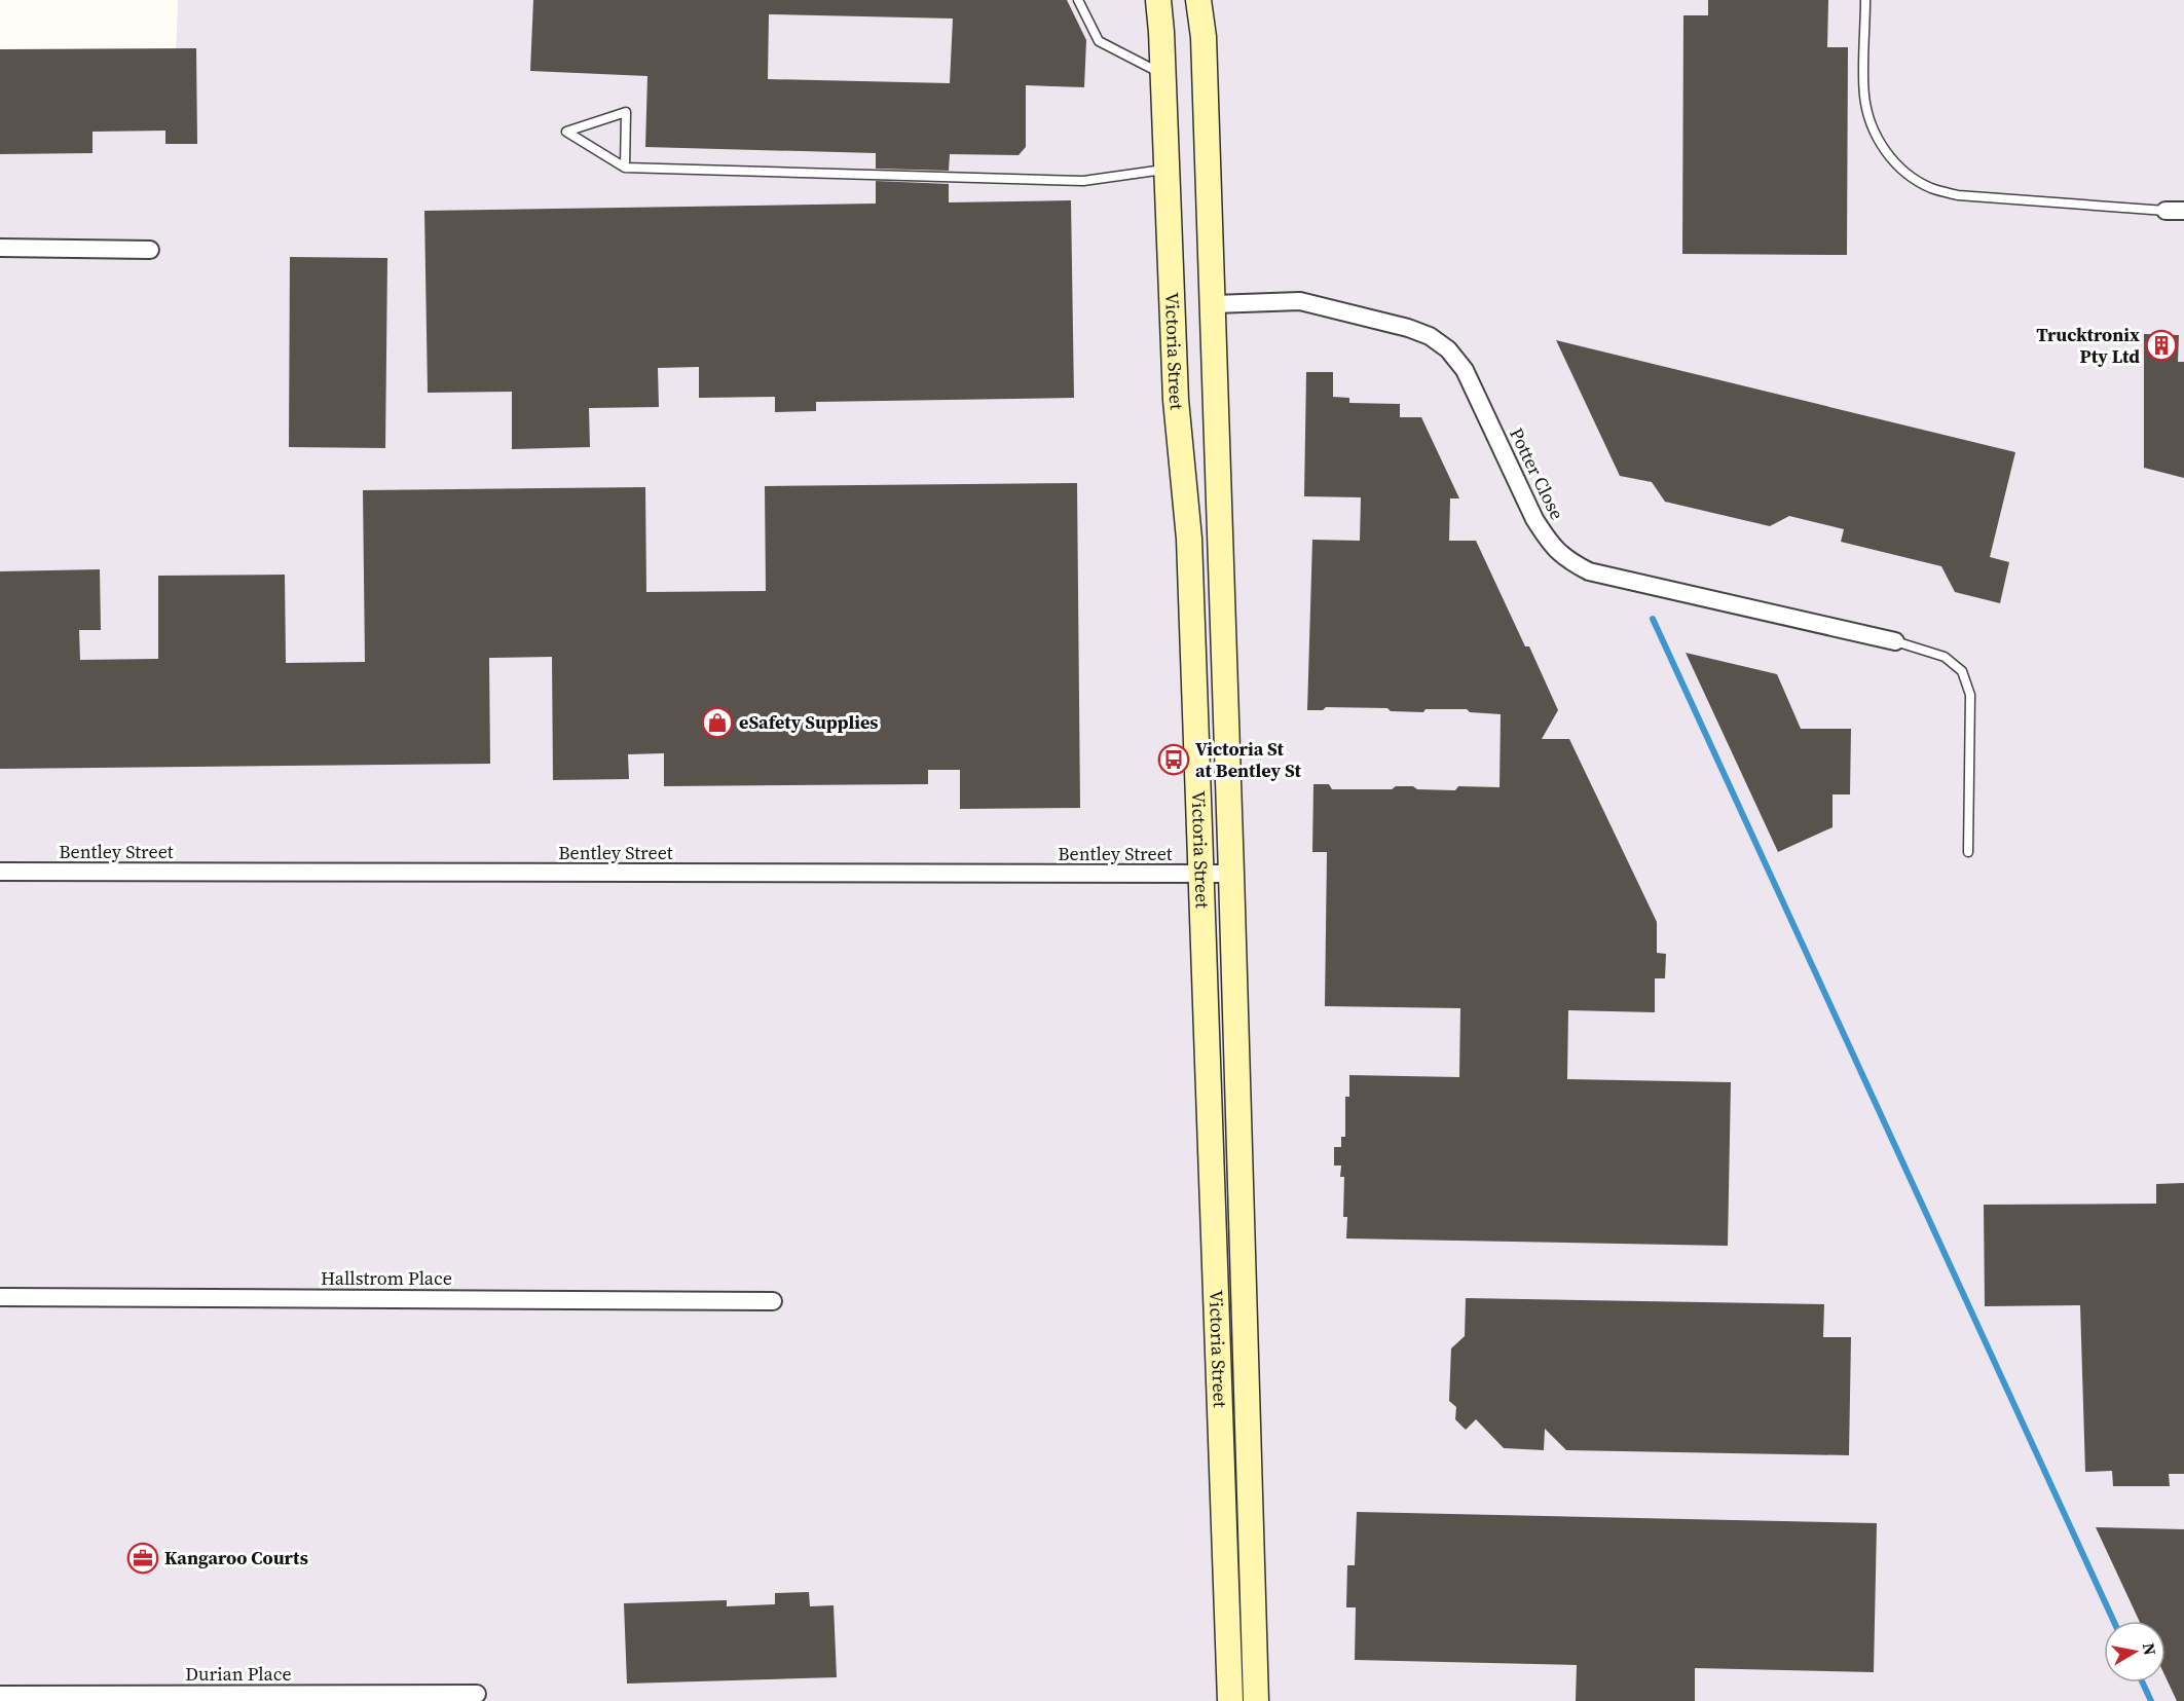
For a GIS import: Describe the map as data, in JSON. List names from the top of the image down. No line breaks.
{"streets":{"main road":["Victoria Street"],"street":["Potter Close","Bentley Street","Hallstrom Place","Durian Place"]},"crossings":[["Victoria Street","Potter Close"],["Victoria Street","Bentley Street"]],"places":{"building":["Trucktronix Pty Ltd"],"shop":["eSafety Supplies"],"bus stop":["Victoria St at Bentley St"],"office":["Kangaroo Courts"]},"north":"right"}
